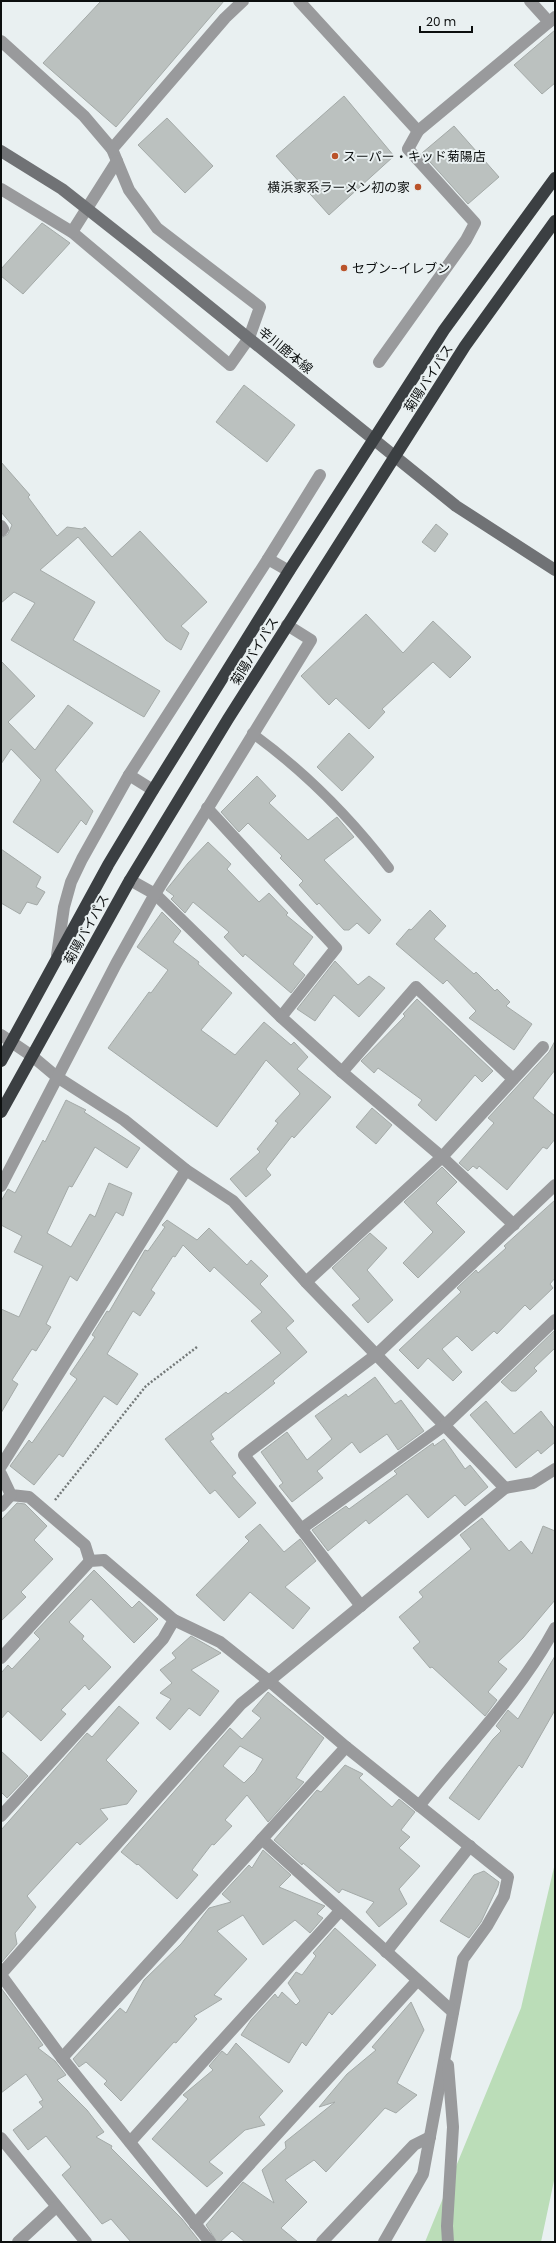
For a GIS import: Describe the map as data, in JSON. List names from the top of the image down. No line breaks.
{"streets":{"highway":["菊陽バイパス"],"main road":["辛川鹿本線"]},"crossings":[["辛川鹿本線","菊陽バイパス"]],"places":["スーパー・キッド菊陽店","横浜家系ラーメン初の家","セブン-イレブン"],"scale_bar":"20 m"}
